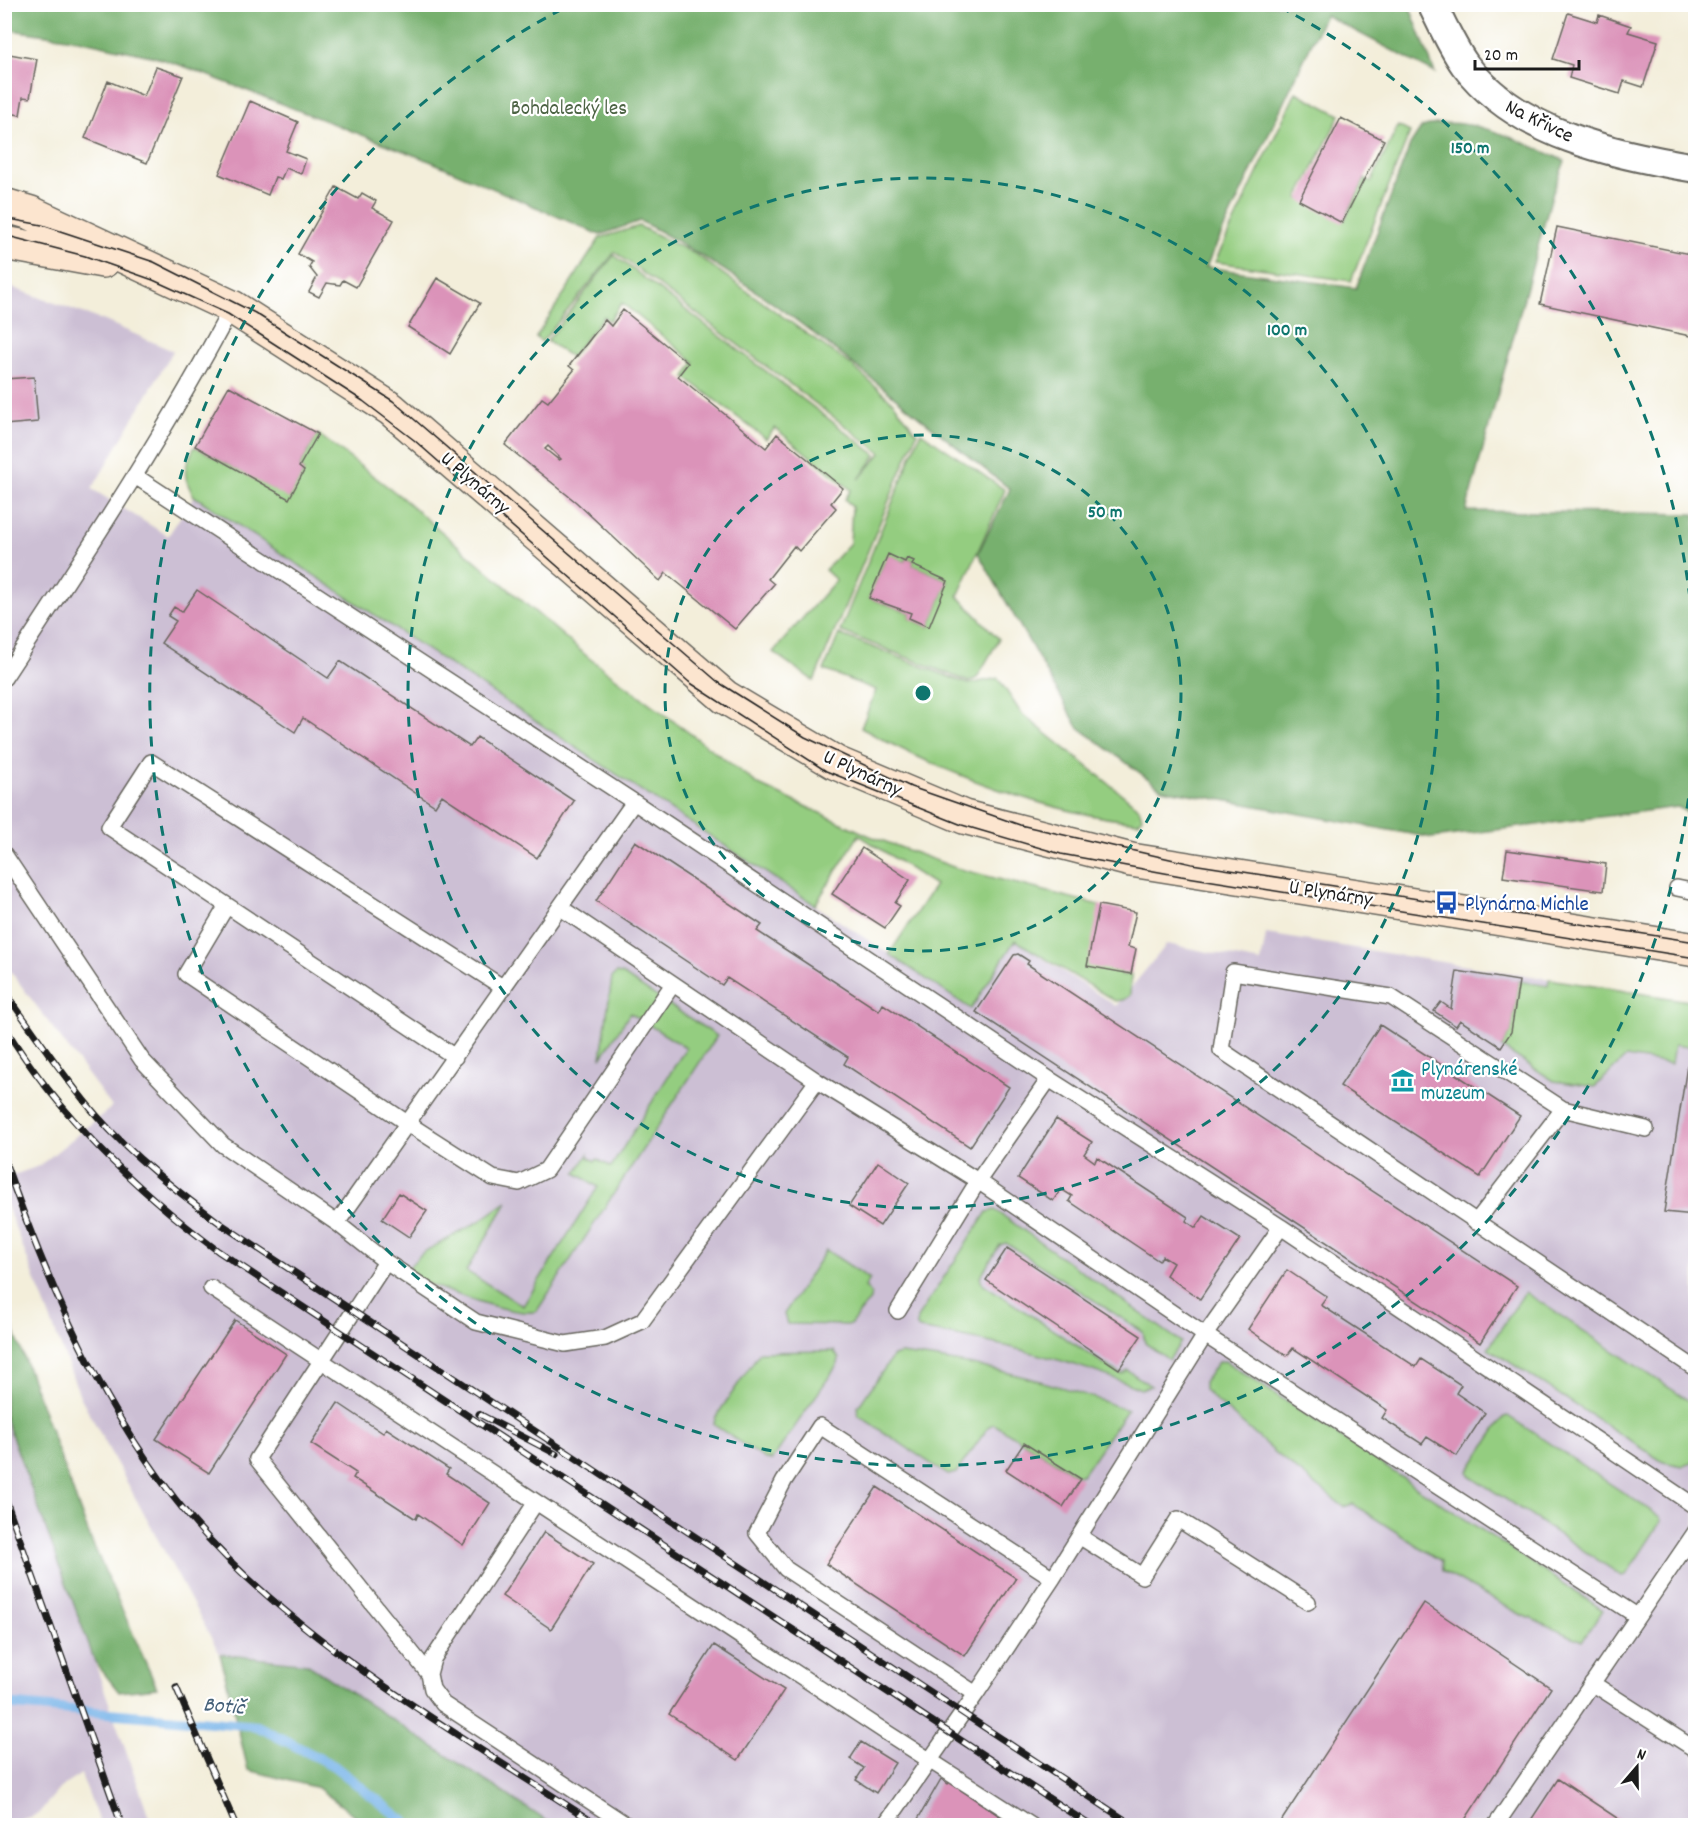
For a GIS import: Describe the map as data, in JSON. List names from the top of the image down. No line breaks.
{"streets":{"street":["Na Křivce","U Plynárny"]},"water":["Botič"],"parks":["Bohdalecký les"],"places":{"bus stop":["Plynárna Michle"],"museum":["Plynárenské muzeum"]},"scale_bar":"20 m","north":"top","rings":["150 m","100 m","50 m"]}
